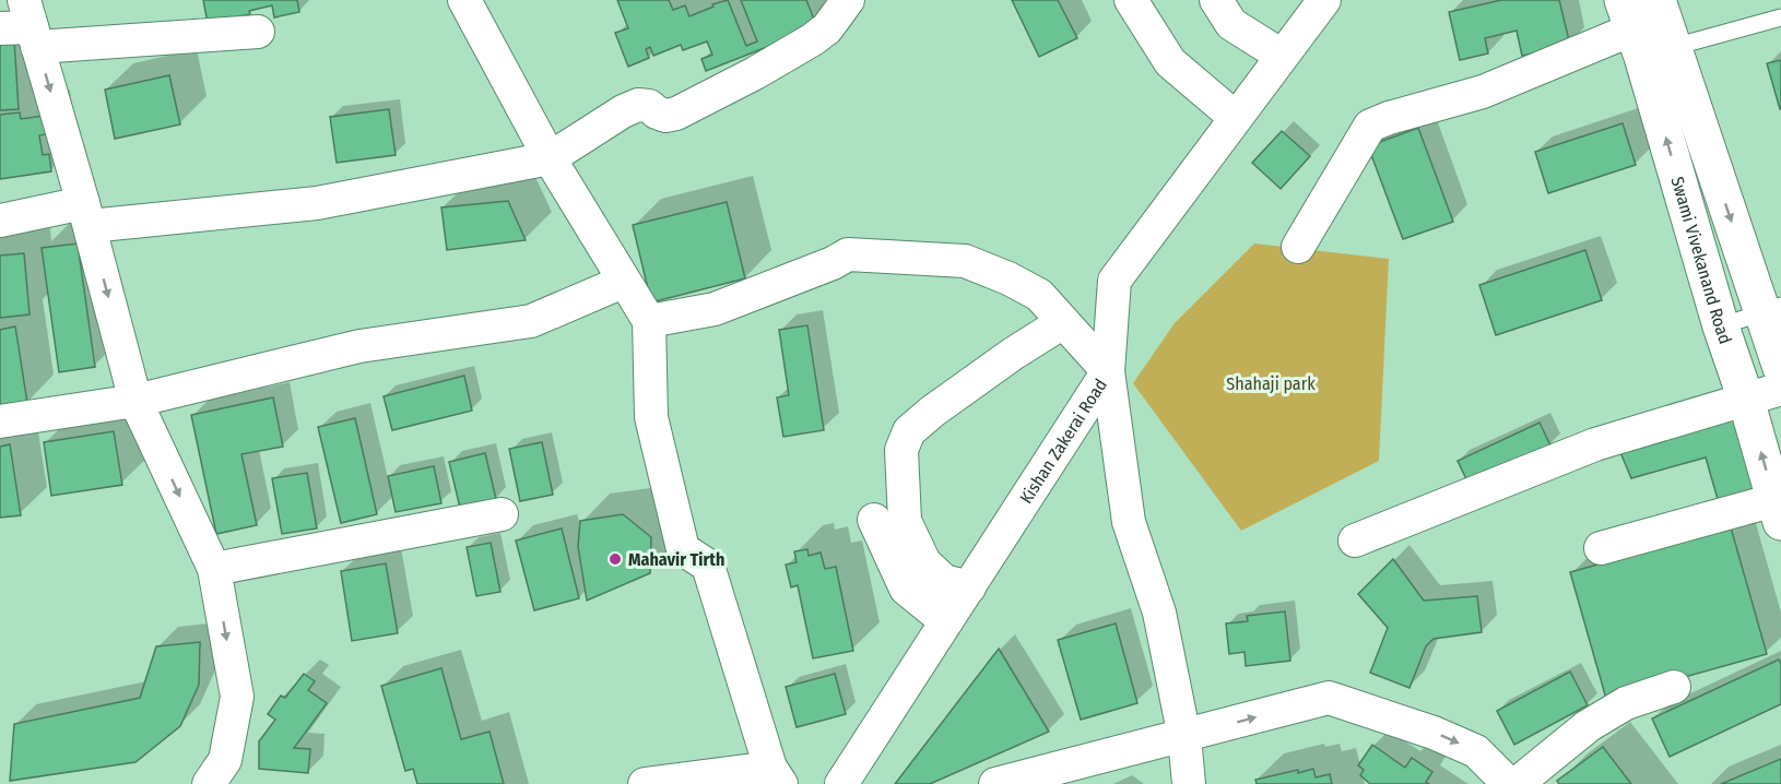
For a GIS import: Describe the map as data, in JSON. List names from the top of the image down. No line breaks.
{"streets":{"main road":["Swami Vivekanand Road"],"street":["Kishan Zakerai Road"]},"parks":["Shahaji park"],"places":["Mahavir Tirth"]}
